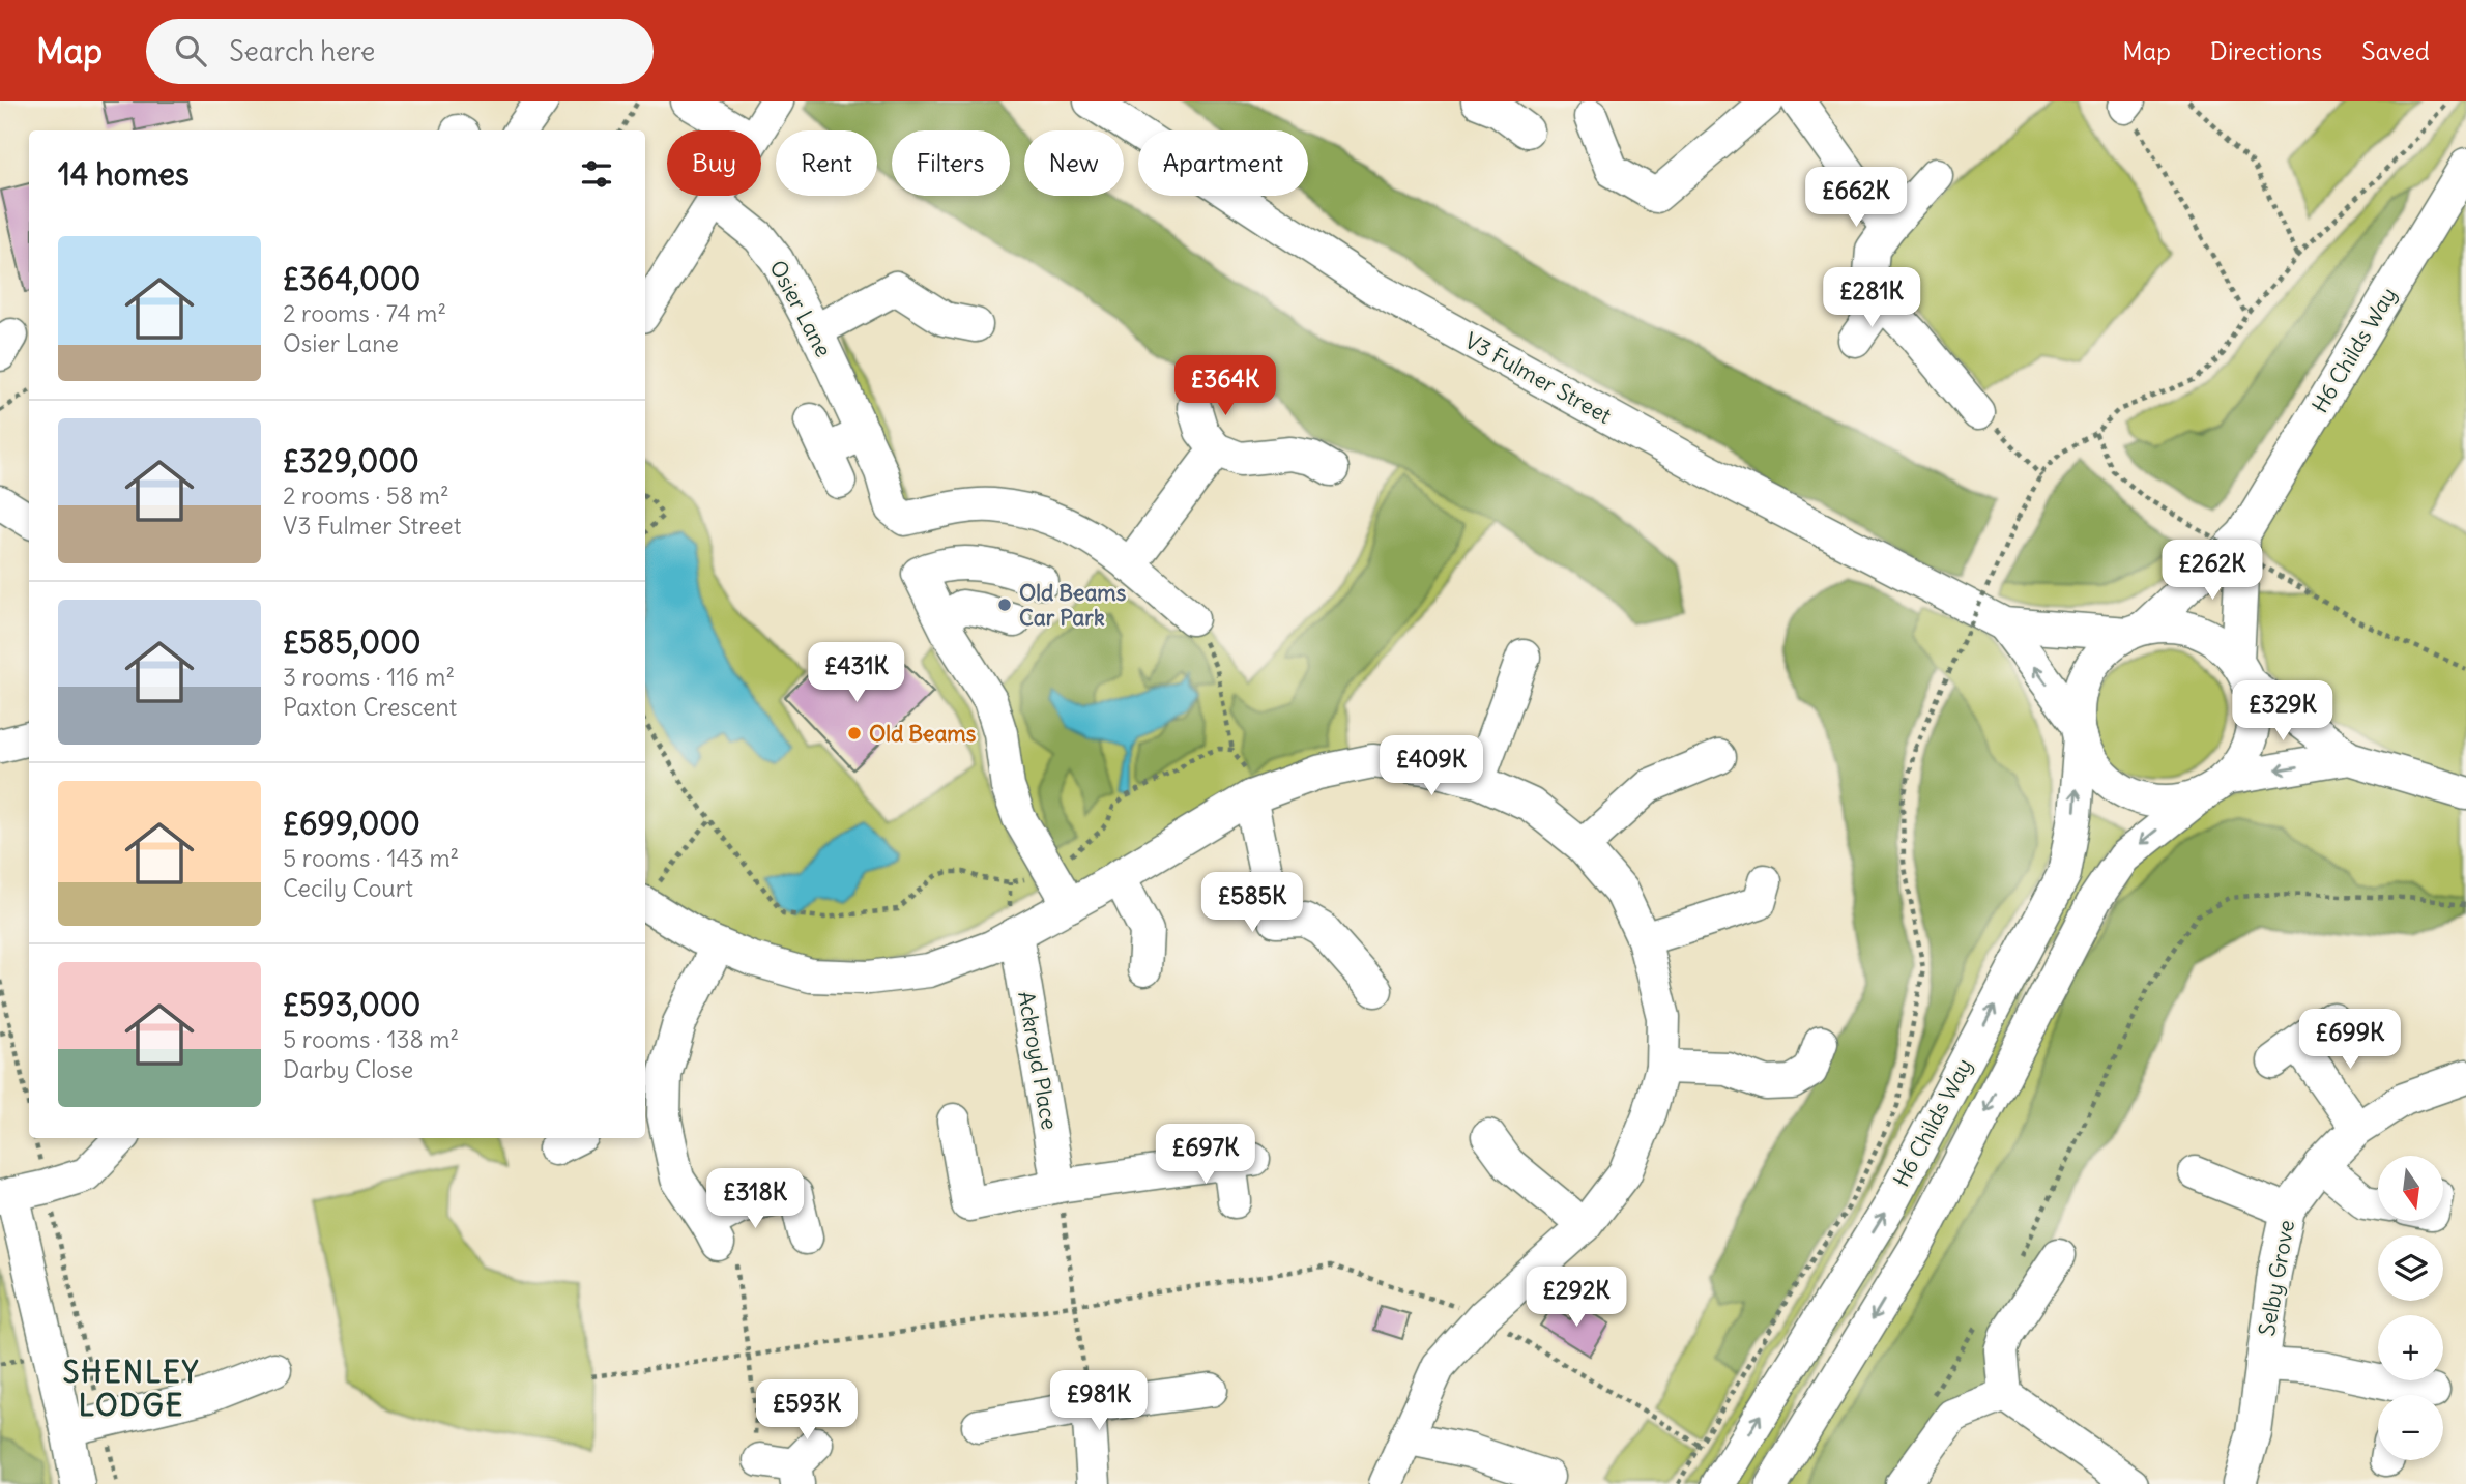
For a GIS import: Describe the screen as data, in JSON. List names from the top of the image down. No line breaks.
{"streets":{"street":["Osier Lane","H6 Childs Way","V3 Fulmer Street","Ackroyd Place","Selby Grove"]},"crossings":[["H6 Childs Way","V3 Fulmer Street"]],"districts":["SHENLEY LODGE"],"places":["Old Beams Car Park","Old Beams"],"north":"bottom","page":{"header":"Map","search":"Search here","nav":["Map","Directions","Saved"],"chip":["Buy","Rent","Filters","New","Apartment"],"heading":"14 homes","price":["£662K","£281K","£364K","£262K","£431K","£329K","£409K","£585K","£699K","£697K","£318K","£292K","£981K","£593K"],"list":[{"name":"£364,000","note":"2 rooms · 74 m² · Osier Lane"},{"name":"£329,000","note":"2 rooms · 58 m² · V3 Fulmer Street"},{"name":"£585,000","note":"3 rooms · 116 m² · Paxton Crescent"},{"name":"£699,000","note":"5 rooms · 143 m² · Cecily Court"},{"name":"£593,000","note":"5 rooms · 138 m² · Darby Close"}],"map_buttons":["+","−"]}}
